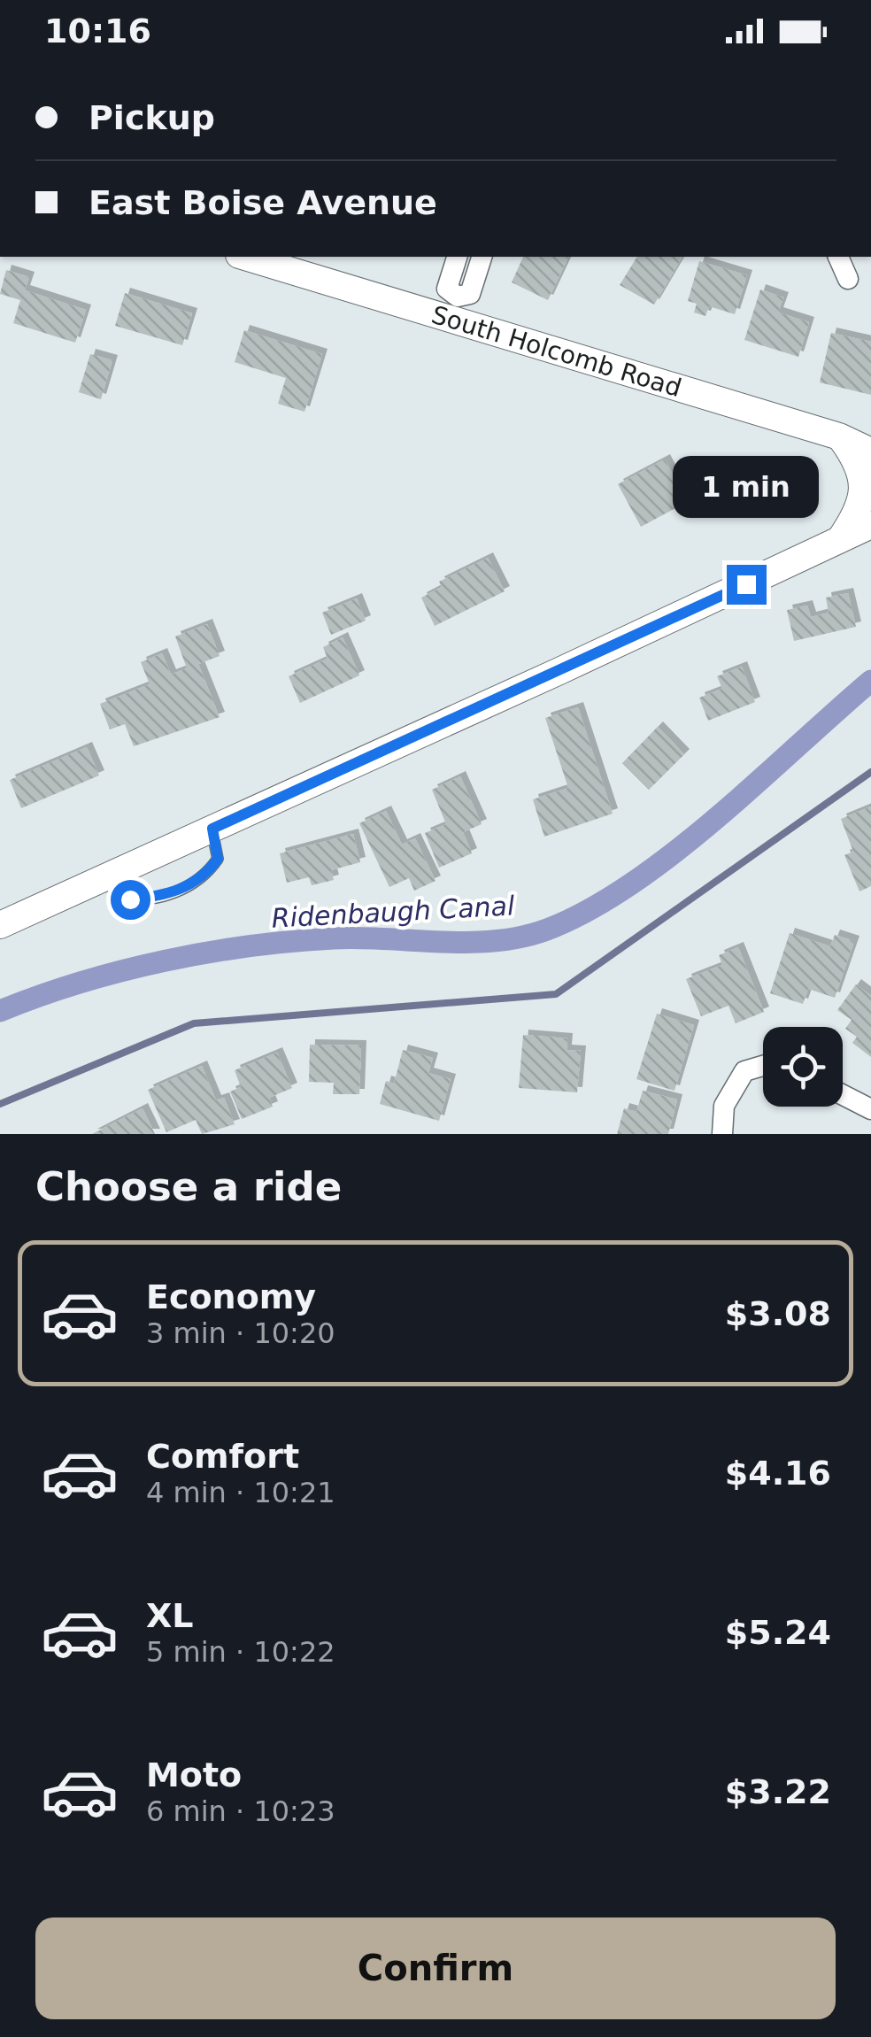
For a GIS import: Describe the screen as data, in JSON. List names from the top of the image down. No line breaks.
{"streets":{"street":["South Holcomb Road"]},"water":["Ridenbaugh Canal"],"page":{"status":"10:16","banner":["Pickup","East Boise Avenue"],"bubble":"1 min","heading":"Choose a ride","list":[{"name":"Economy","note":"3 min · 10:20","value":"$3.08"},{"name":"Comfort","note":"4 min · 10:21","value":"$4.16"},{"name":"XL","note":"5 min · 10:22","value":"$5.24"},{"name":"Moto","note":"6 min · 10:23","value":"$3.22"}],"buttons":"Confirm"}}
